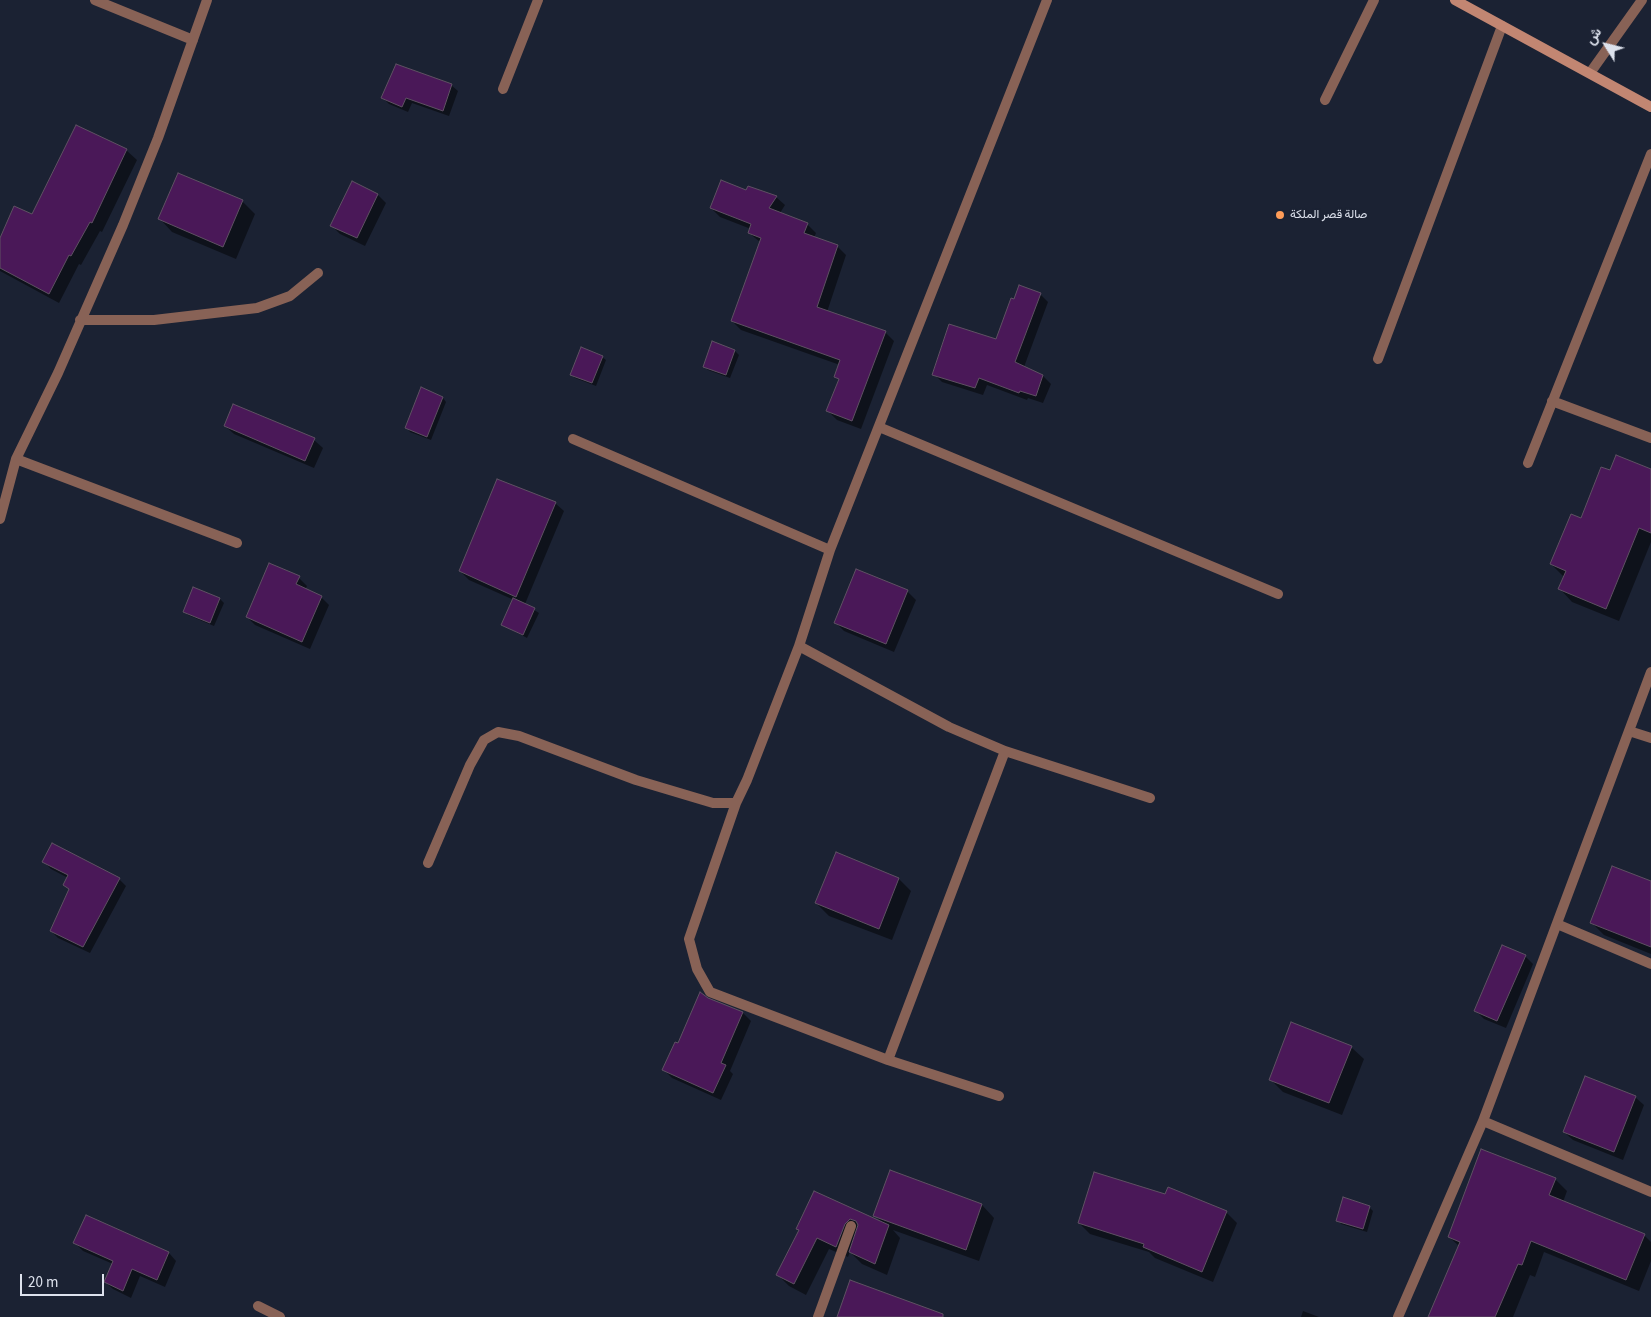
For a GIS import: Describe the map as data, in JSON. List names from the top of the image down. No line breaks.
{"places":["صالة قصر الملكة"],"scale_bar":"20 m","north":"top left"}
